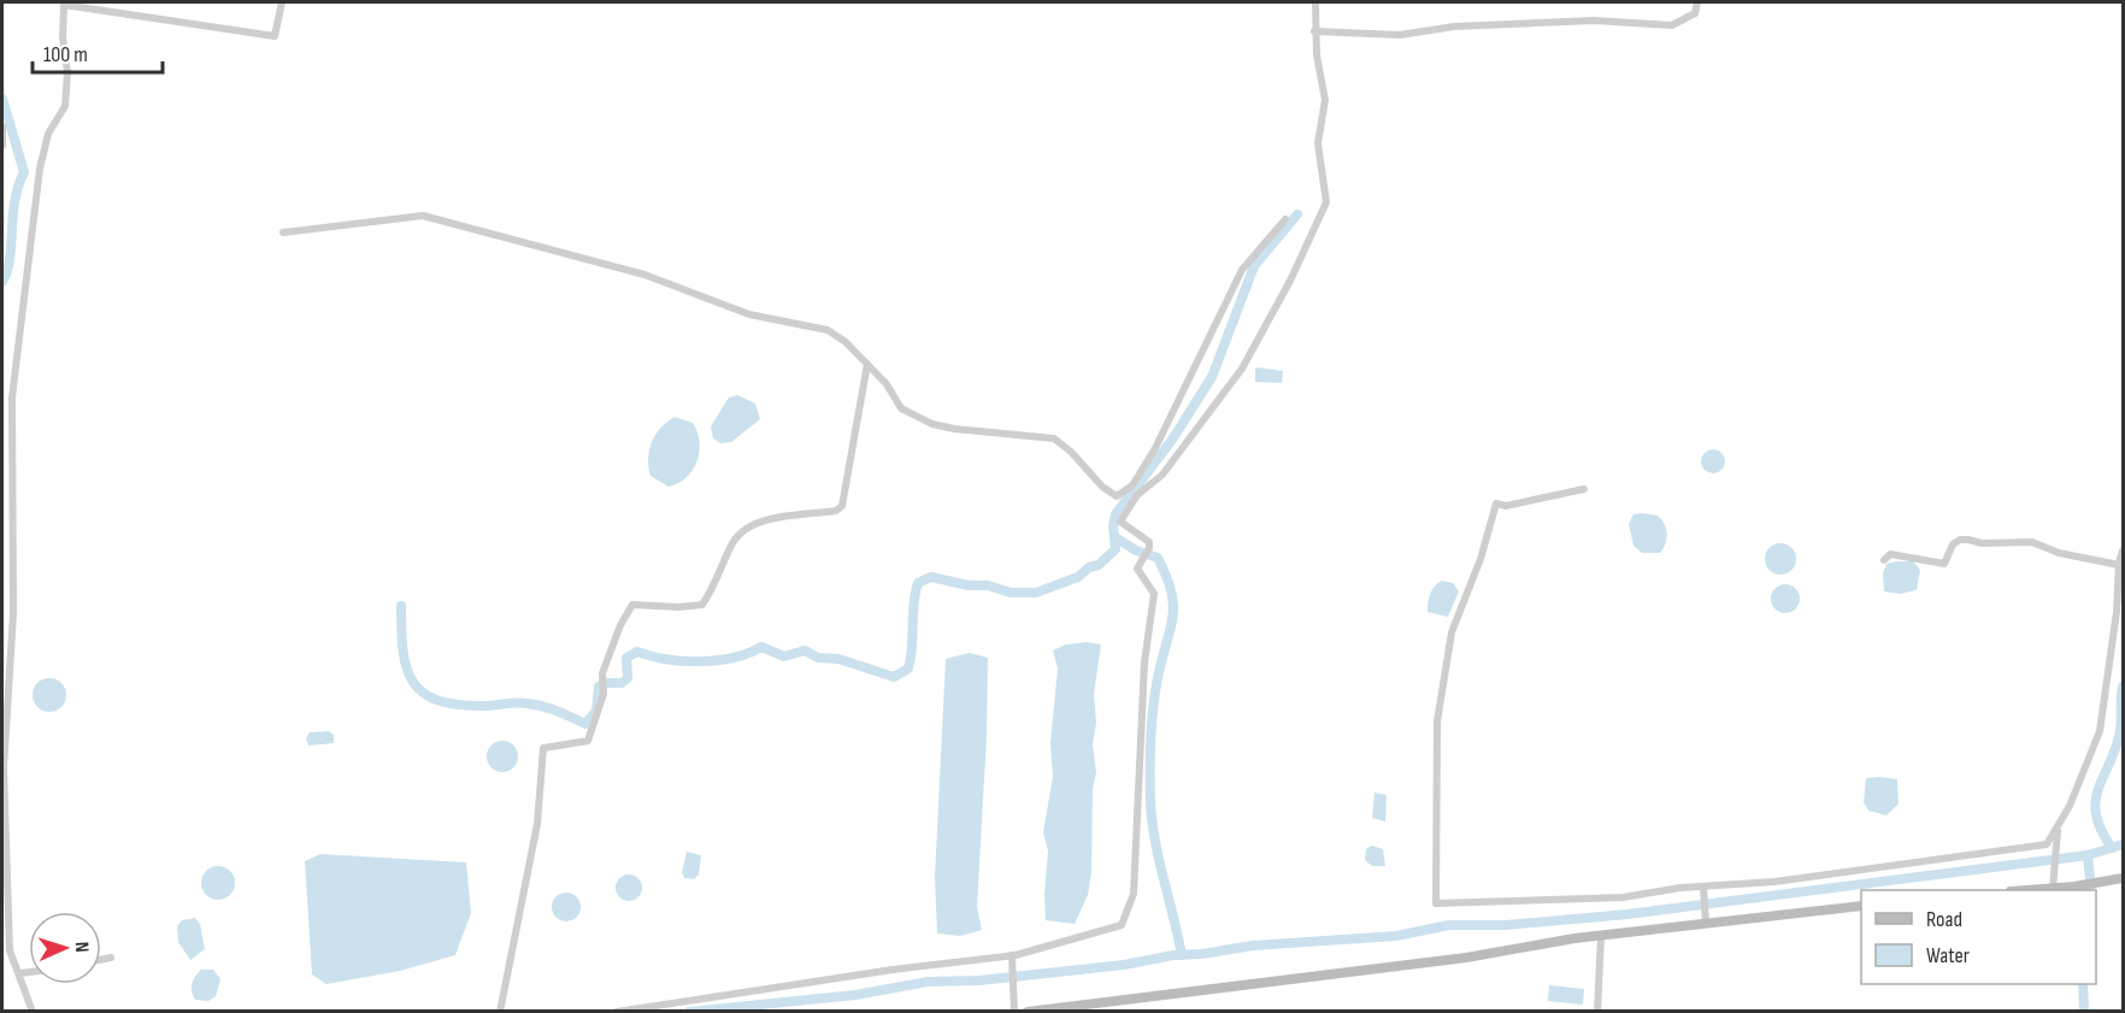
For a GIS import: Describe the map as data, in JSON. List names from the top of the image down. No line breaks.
{"legend":["Road","Water"],"scale_bar":"100 m","north":"right"}
